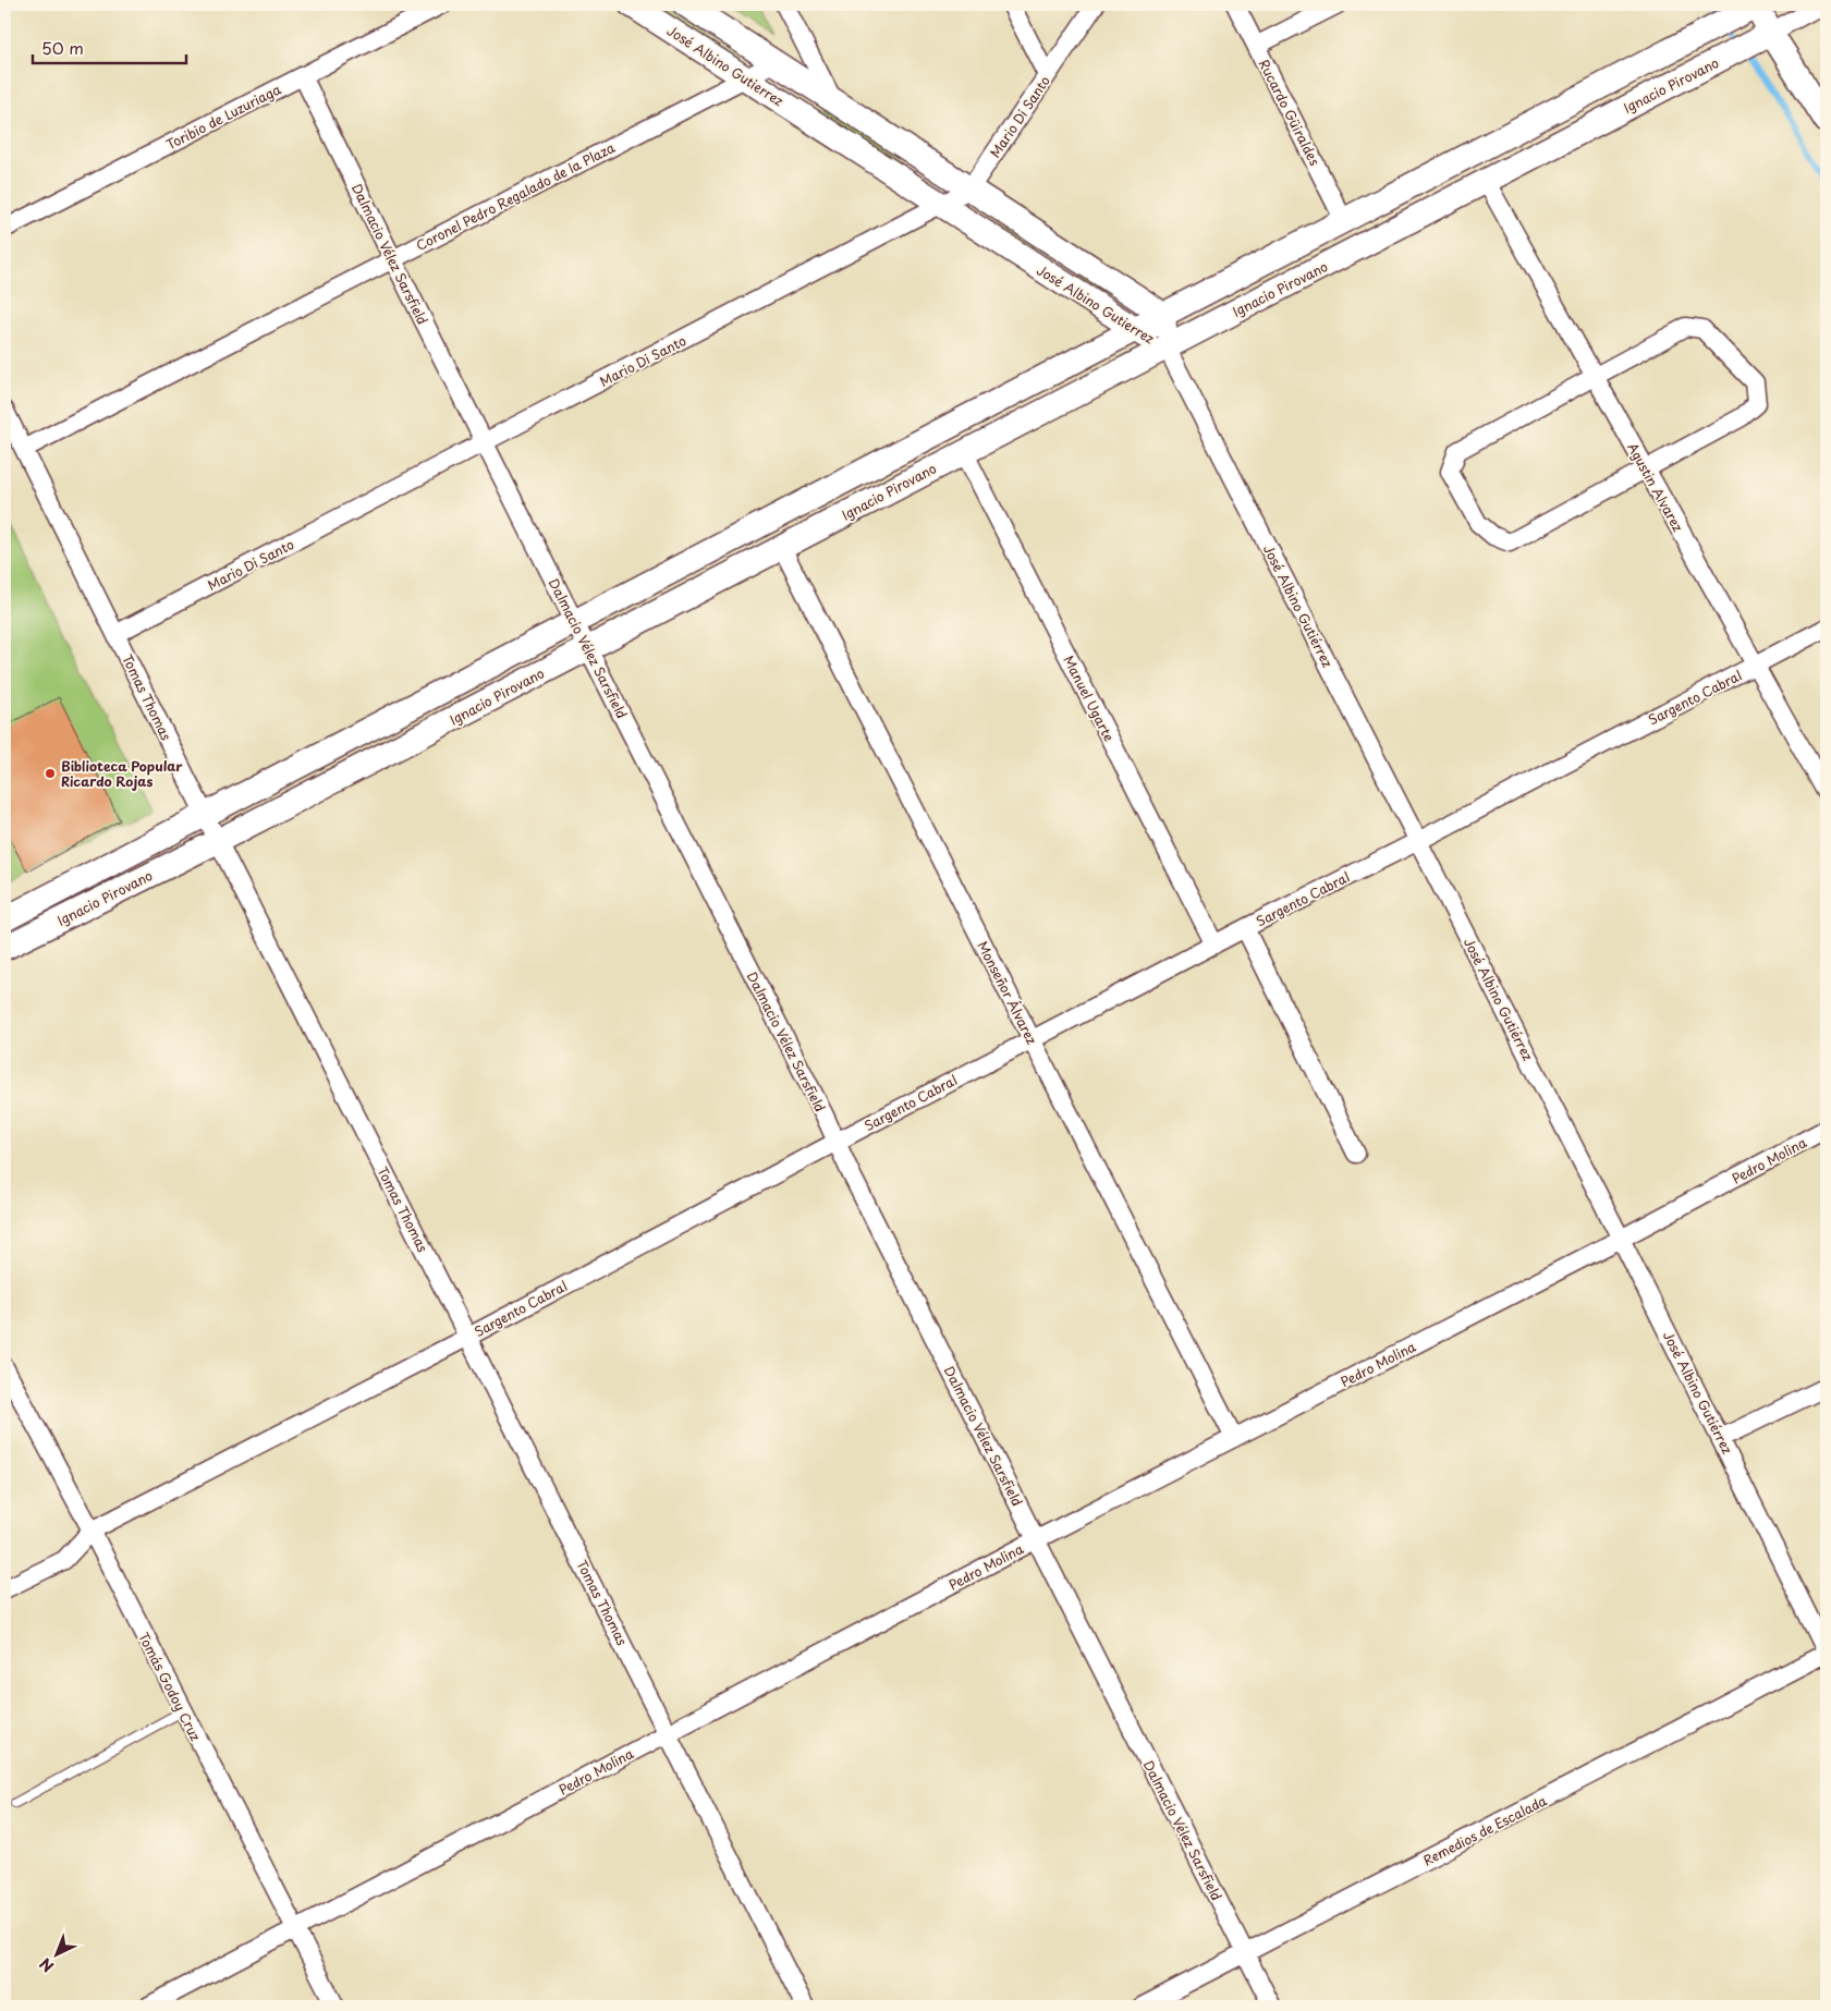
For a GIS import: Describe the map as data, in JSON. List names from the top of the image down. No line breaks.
{"streets":{"street":["José Albino Gutierrez","Ignacio Pirovano","Rucardo Güiraldes","Toribio de Luzuriaga","Mario Di Santo","Coronel Pedro Regalado de la Plaza","Dalmacio Vélez Sarsfield","Agustin Alvarez","José Albino Gutiérrez","Tomas Thomas","Sargento Cabral","Manuel Ugarte","Monseñor Álvarez","Pedro Molina","Tomás Godoy Cruz","Remedios de Escalada"]},"crossings":[["José Albino Gutierrez","Ignacio Pirovano"],["José Albino Gutierrez","Mario Di Santo"],["José Albino Gutierrez","Coronel Pedro Regalado de la Plaza"],["José Albino Gutierrez","José Albino Gutiérrez"],["Ignacio Pirovano","Rucardo Güiraldes"],["Ignacio Pirovano","Dalmacio Vélez Sarsfield"],["Ignacio Pirovano","Agustin Alvarez"],["Ignacio Pirovano","José Albino Gutiérrez"],["Ignacio Pirovano","Tomas Thomas"],["Ignacio Pirovano","Manuel Ugarte"],["Ignacio Pirovano","Monseñor Álvarez"],["Toribio de Luzuriaga","Dalmacio Vélez Sarsfield"],["Mario Di Santo","Dalmacio Vélez Sarsfield"],["Mario Di Santo","Tomas Thomas"],["Coronel Pedro Regalado de la Plaza","Dalmacio Vélez Sarsfield"],["Coronel Pedro Regalado de la Plaza","Tomas Thomas"],["Dalmacio Vélez Sarsfield","Sargento Cabral"],["Dalmacio Vélez Sarsfield","Pedro Molina"],["Dalmacio Vélez Sarsfield","Remedios de Escalada"],["Agustin Alvarez","Sargento Cabral"],["José Albino Gutiérrez","Sargento Cabral"],["José Albino Gutiérrez","Pedro Molina"],["José Albino Gutiérrez","Remedios de Escalada"],["Tomas Thomas","Sargento Cabral"],["Tomas Thomas","Pedro Molina"],["Sargento Cabral","Manuel Ugarte"],["Sargento Cabral","Monseñor Álvarez"],["Sargento Cabral","Tomás Godoy Cruz"],["Monseñor Álvarez","Pedro Molina"],["Pedro Molina","Tomás Godoy Cruz"]],"places":["Biblioteca Popular Ricardo Rojas"],"scale_bar":"50 m","north":"bottom left"}
